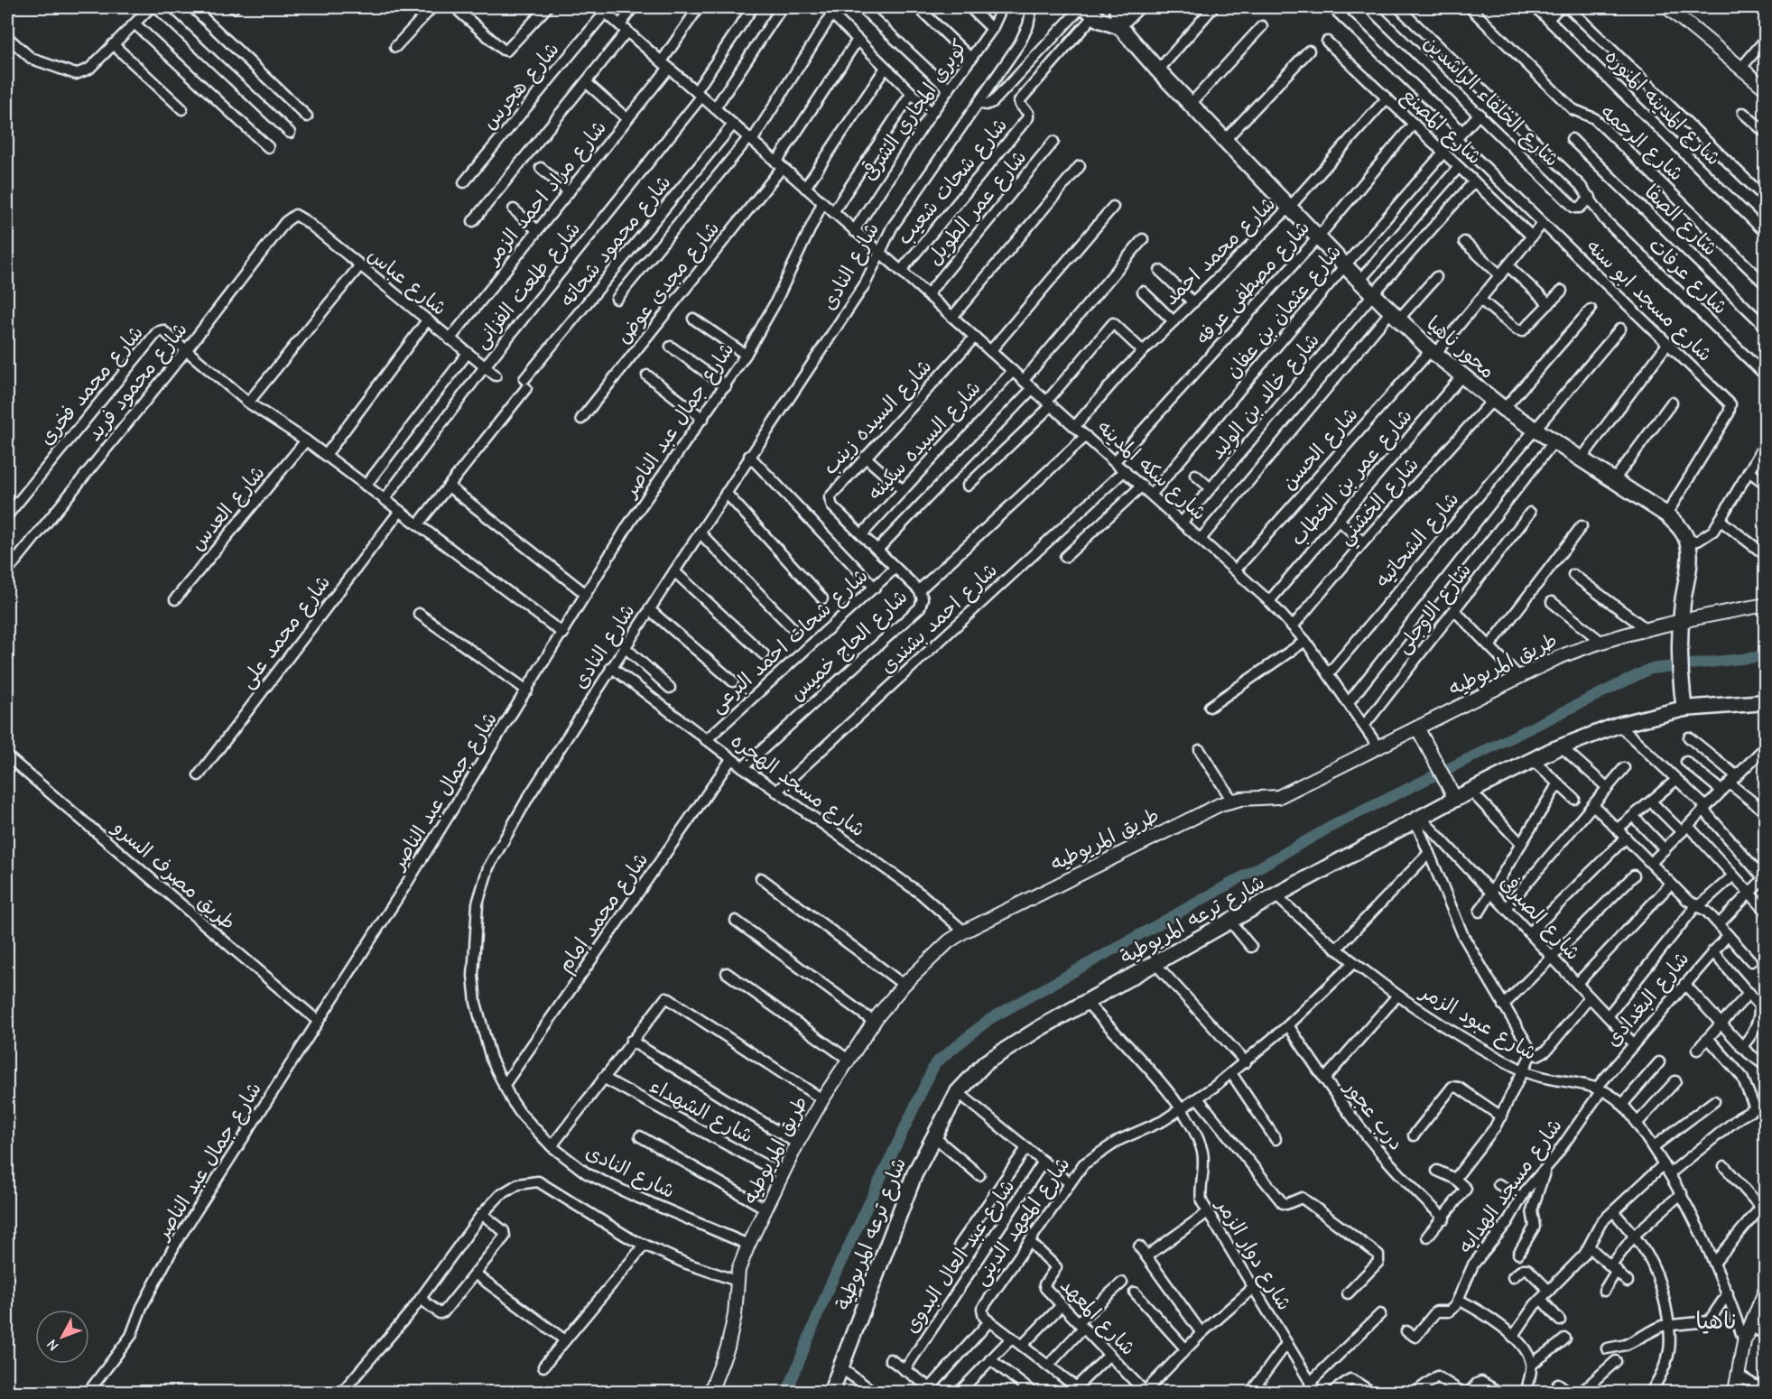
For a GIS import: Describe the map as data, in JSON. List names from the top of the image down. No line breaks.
{"streets":{"main road":["محور ناهيا","شارع ترعه المريوطية"],"street":["شارع هجرس","شارع الخلفاء الراشدين","شارع المدينه المنوره","كوبرى المجاري الشرقى","شارع المصنع","شارع الرحمه","شارع شحات شعيب","شارع مراد احمد الزمر","شارع عمر الطويل","شارع الصفا","شارع محمود شحاته","شارع محمد احمد","شارع النادى","شارع عرفات","شارع عباس","شارع مجدى عوض","شارع مصطفى عرفه","شارع طلعت الفزانى","شارع مسجد ابو سنه","شارع عثمان بن عفان","شارع محمود فريد","شارع محمد فخرى","شارع خالد بن الوليد","شارع السيده زينب","شارع جمال عبد الناصر","شارع السيده سكينه","شارع الحسن","شارع سكه المدينه","شارع عمر بن الخطاب","شارع الخشني","شارع العدس","شارع الشحاتيه","شارع الاوجلى","شارع احمد بشندى","شارع محمد على","شارع شحات احمد البرعى","شارع الحاج خميس","طريق المريوطيه","شارع مسجد الهجره","طريق مصرف السرو","شارع محمد إمام","شارع الصيرفى","شارع البغدادى","شارع عبود الزمر","شارع الشهداء","درب عجور","شارع مسجد الهدايه","شارع المعهد الدينى","شارع دوار الزمر","شارع عبد العال البدوى","شارع المعهد"]},"crossings":[["شارع الخلفاء الراشدين","شارع عرفات"],["كوبرى المجاري الشرقى","شارع سكه المدينه"],["شارع المصنع","شارع محمد احمد"],["شارع المصنع","شارع مصطفى عرفه"],["شارع المصنع","شارع عثمان بن عفان"],["شارع المصنع","شارع خالد بن الوليد"],["شارع المصنع","شارع الحسن"],["شارع شحات شعيب","محور ناهيا"],["شارع شحات شعيب","شارع سكه المدينه"],["شارع مراد احمد الزمر","شارع عباس"],["شارع عمر الطويل","شارع سكه المدينه"],["شارع محمد احمد","محور ناهيا"],["شارع محمد احمد","شارع سكه المدينه"],["شارع النادى","شارع سكه المدينه"],["شارع النادى","طريق المريوطيه"],["شارع النادى","شارع مسجد الهجره"],["شارع النادى","شارع محمد إمام"],["شارع عباس","شارع طلعت الفزانى"],["شارع عباس","شارع محمود فريد"],["شارع مصطفى عرفه","محور ناهيا"],["شارع مصطفى عرفه","شارع سكه المدينه"],["شارع مسجد ابو سنه","محور ناهيا"],["شارع مسجد ابو سنه","شارع الحسن"],["شارع عثمان بن عفان","محور ناهيا"],["شارع عثمان بن عفان","شارع سكه المدينه"],["محور ناهيا","شارع خالد بن الوليد"],["محور ناهيا","شارع الحسن"],["محور ناهيا","شارع عمر بن الخطاب"],["محور ناهيا","شارع الخشني"],["محور ناهيا","شارع الشحاتيه"],["شارع محمود فريد","شارع محمد فخرى"],["شارع خالد بن الوليد","شارع سكه المدينه"],["شارع السيده زينب","شارع السيده سكينه"],["شارع السيده زينب","شارع سكه المدينه"],["شارع السيده زينب","شارع شحات احمد البرعى"],["شارع السيده زينب","شارع الحاج خميس"],["شارع جمال عبد الناصر","طريق مصرف السرو"],["شارع السيده سكينه","شارع سكه المدينه"],["شارع الحسن","شارع سكه المدينه"],["شارع سكه المدينه","شارع عمر بن الخطاب"],["شارع سكه المدينه","شارع الخشني"],["شارع سكه المدينه","شارع الشحاتيه"],["شارع سكه المدينه","شارع الاوجلى"],["شارع سكه المدينه","شارع احمد بشندى"],["شارع سكه المدينه","شارع الحاج خميس"],["شارع سكه المدينه","طريق المريوطيه"],["شارع احمد بشندى","شارع مسجد الهجره"],["شارع شحات احمد البرعى","شارع مسجد الهجره"],["شارع الحاج خميس","شارع مسجد الهجره"],["طريق المريوطيه","شارع مسجد الهجره"],["طريق المريوطيه","شارع الشهداء"],["شارع مسجد الهجره","شارع محمد إمام"],["شارع الصيرفى","شارع ترعه المريوطية"],["شارع الصيرفى","شارع البغدادى"],["شارع ترعه المريوطية","شارع عبود الزمر"],["شارع ترعه المريوطية","شارع دوار الزمر"],["شارع البغدادى","شارع عبود الزمر"],["شارع البغدادى","شارع مسجد الهدايه"],["شارع عبود الزمر","شارع مسجد الهدايه"],["شارع عبود الزمر","شارع المعهد الدينى"],["درب عجور","شارع المعهد الدينى"],["شارع المعهد الدينى","شارع دوار الزمر"],["شارع المعهد الدينى","شارع المعهد"]],"districts":["ناهيا"],"north":"bottom left"}
